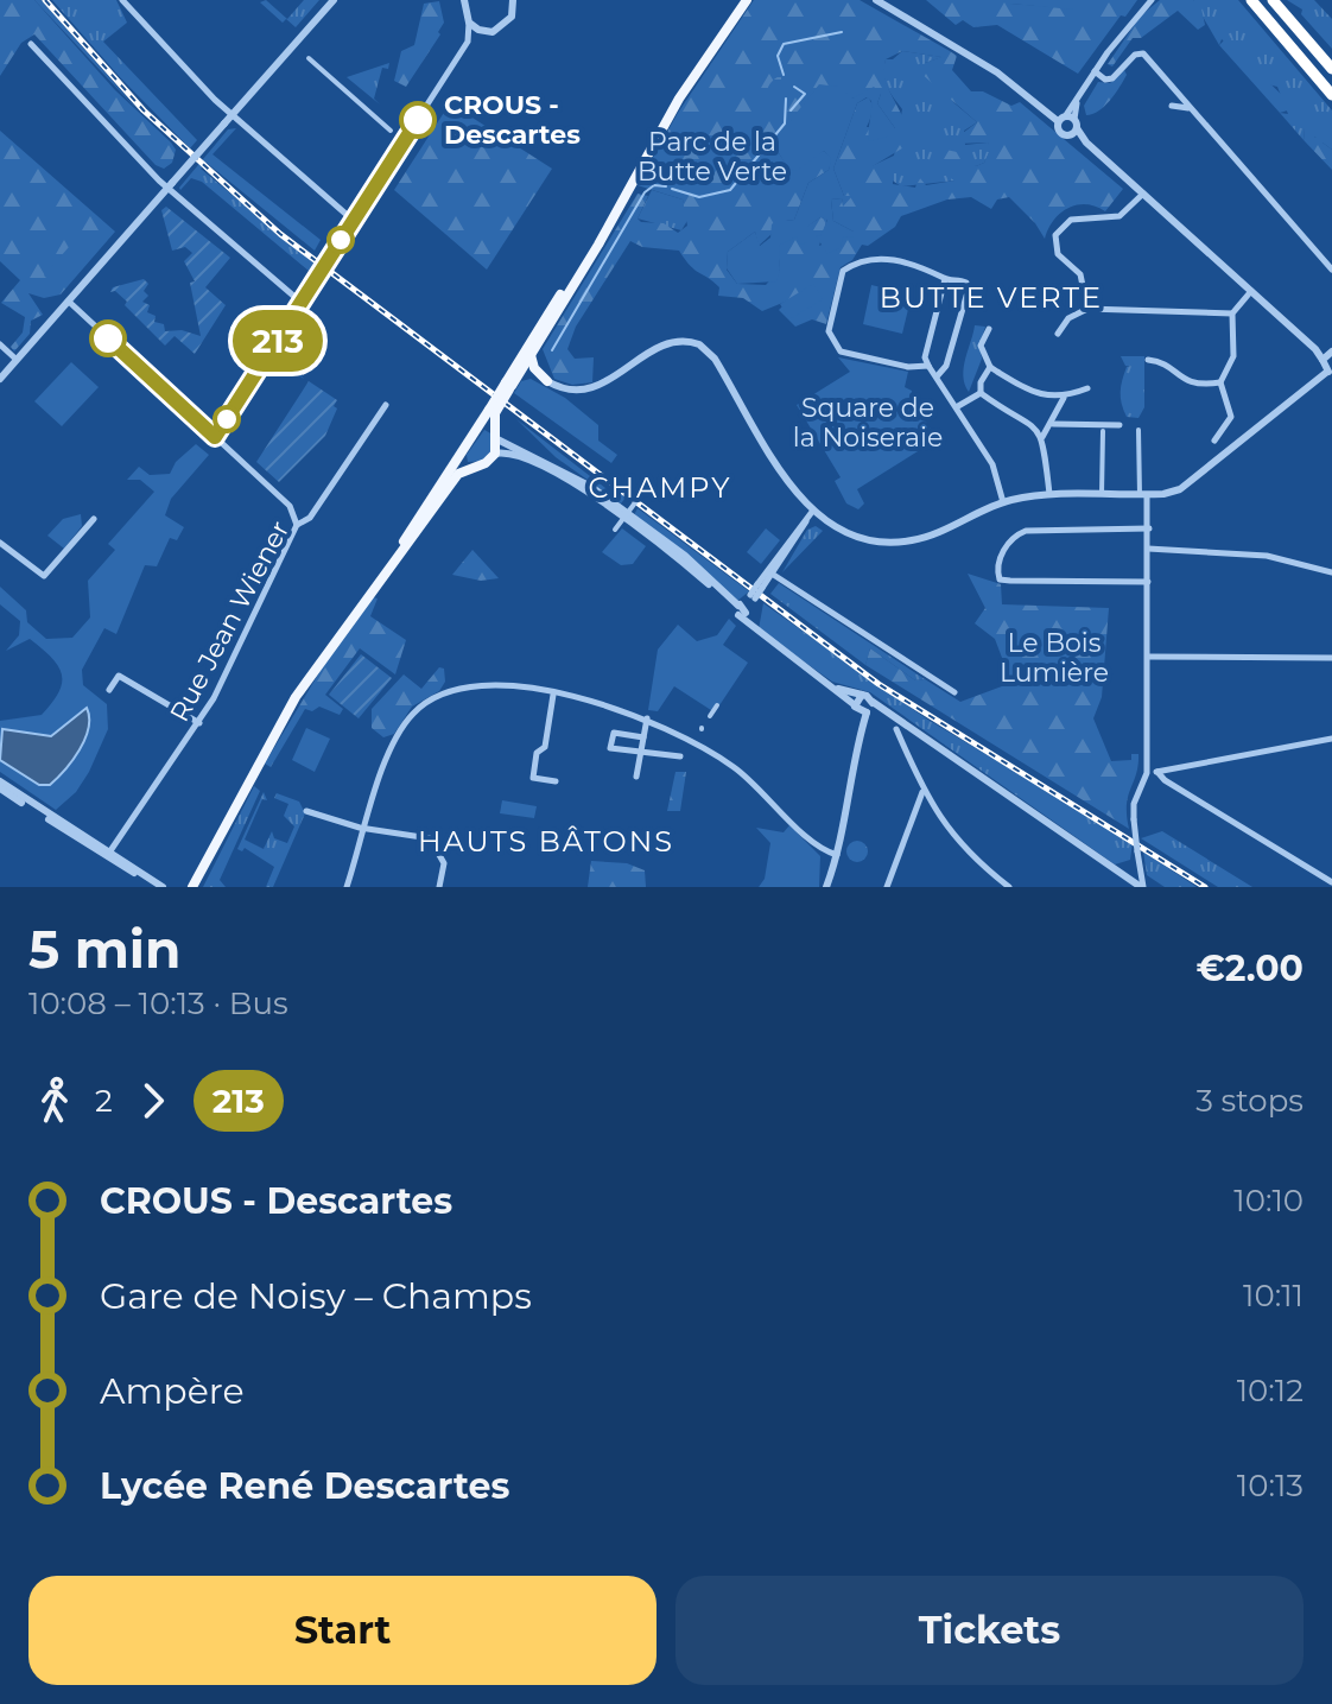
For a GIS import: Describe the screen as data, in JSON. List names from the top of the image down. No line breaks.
{"streets":{"street":["Rue Jean Wiener"]},"districts":["BUTTE VERTE","CHAMPY","HAUTS BÂTONS"],"parks":["Parc de la Butte Verte","Square de la Noiseraie","Le Bois Lumière"],"places":["CROUS - Descartes"],"lines":["bus line 213"],"page":{"on_map":"213","heading":["5 min","10:08 – 10:13 · Bus","€2.00"],"legs":["2","213","3 stops"],"list":[{"name":"CROUS - Descartes","value":"10:10"},{"name":"Gare de Noisy – Champs","value":"10:11"},{"name":"Ampère","value":"10:12"},{"name":"Lycée René Descartes","value":"10:13"}],"buttons":["Start","Tickets"]}}
